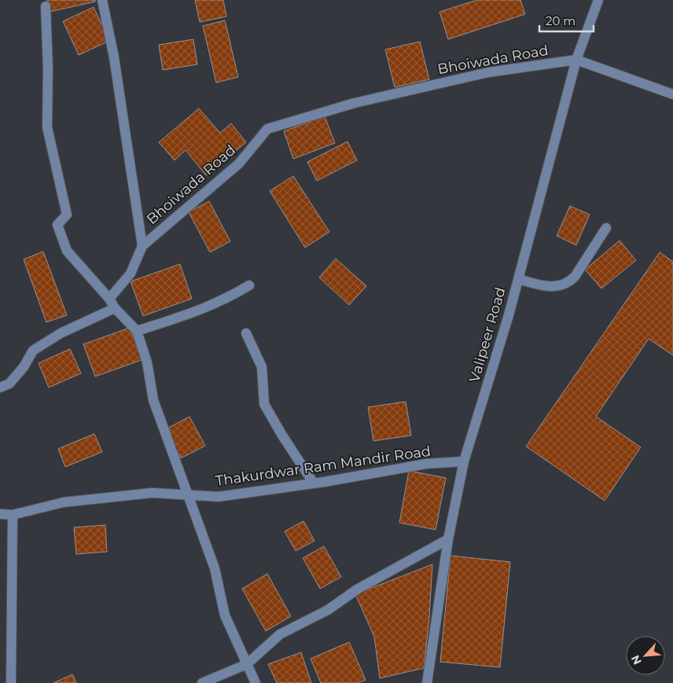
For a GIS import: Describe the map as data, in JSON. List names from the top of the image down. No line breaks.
{"streets":{"street":["Bhoiwada Road","Valipeer Road","Thakurdwar Ram Mandir Road"]},"crossings":[["Bhoiwada Road","Valipeer Road"],["Valipeer Road","Thakurdwar Ram Mandir Road"]],"scale_bar":"20 m","north":"bottom left"}
